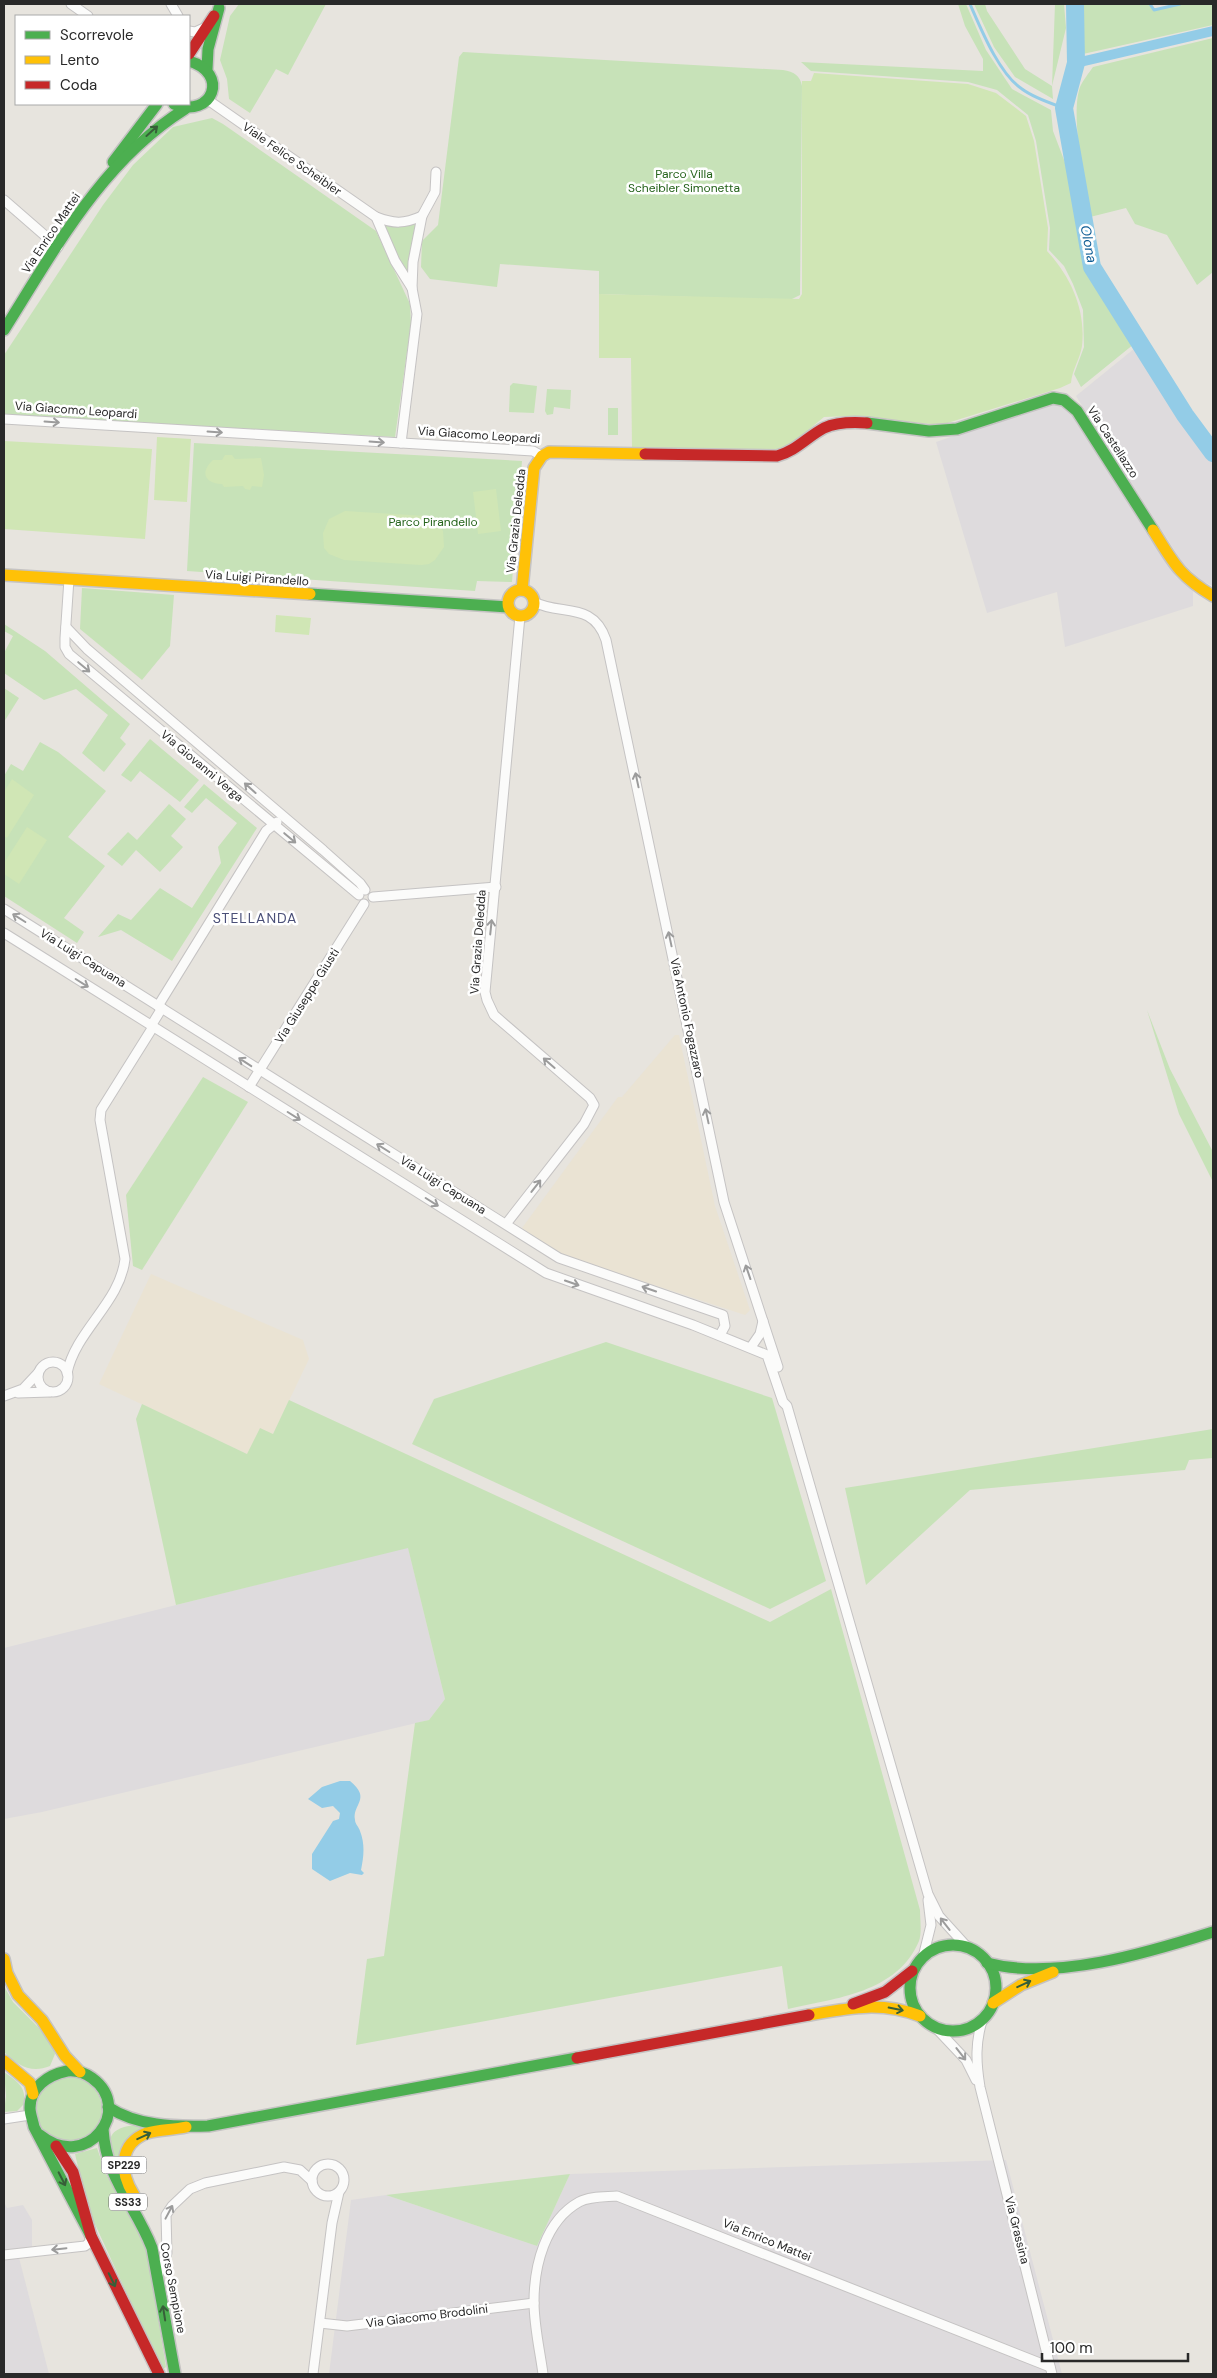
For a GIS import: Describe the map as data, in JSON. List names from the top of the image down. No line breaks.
{"streets":{"main road":["Via Enrico Mattei","Via Giacomo Leopardi","Via Castellazzo","Via Grazia Deledda","Via Luigi Pirandello","SP229","SS33","Corso Sempione"],"street":["Viale Felice Scheibler","Via Giovanni Verga","Via Luigi Capuana","Via Giuseppe Giusti","Via Antonio Fogazzaro","Via Grassina","Via Giacomo Brodolini"]},"crossings":[["Viale Felice Scheibler","Via Enrico Mattei"],["Via Enrico Mattei","Via Grassina"],["Via Enrico Mattei","Via Giacomo Brodolini"],["Via Giacomo Leopardi","Via Castellazzo"],["Via Giacomo Leopardi","Via Grazia Deledda"],["Via Grazia Deledda","Via Luigi Pirandello"],["Via Grazia Deledda","Via Luigi Capuana"],["Via Grazia Deledda","Via Antonio Fogazzaro"],["Via Luigi Pirandello","Via Giovanni Verga"],["Via Luigi Pirandello","Via Antonio Fogazzaro"],["Via Giovanni Verga","Via Giuseppe Giusti"],["Via Luigi Capuana","Via Giuseppe Giusti"],["SP229","Via Grassina"],["SP229","Corso Sempione"]],"one_way":["Via Giacomo Leopardi","Via Grazia Deledda","Via Antonio Fogazzaro"],"districts":["STELLANDA"],"water":["Olona"],"parks":["Parco Villa Scheibler Simonetta","Parco Pirandello"],"legend":["Scorrevole","Lento","Coda"],"scale_bar":"100 m"}
